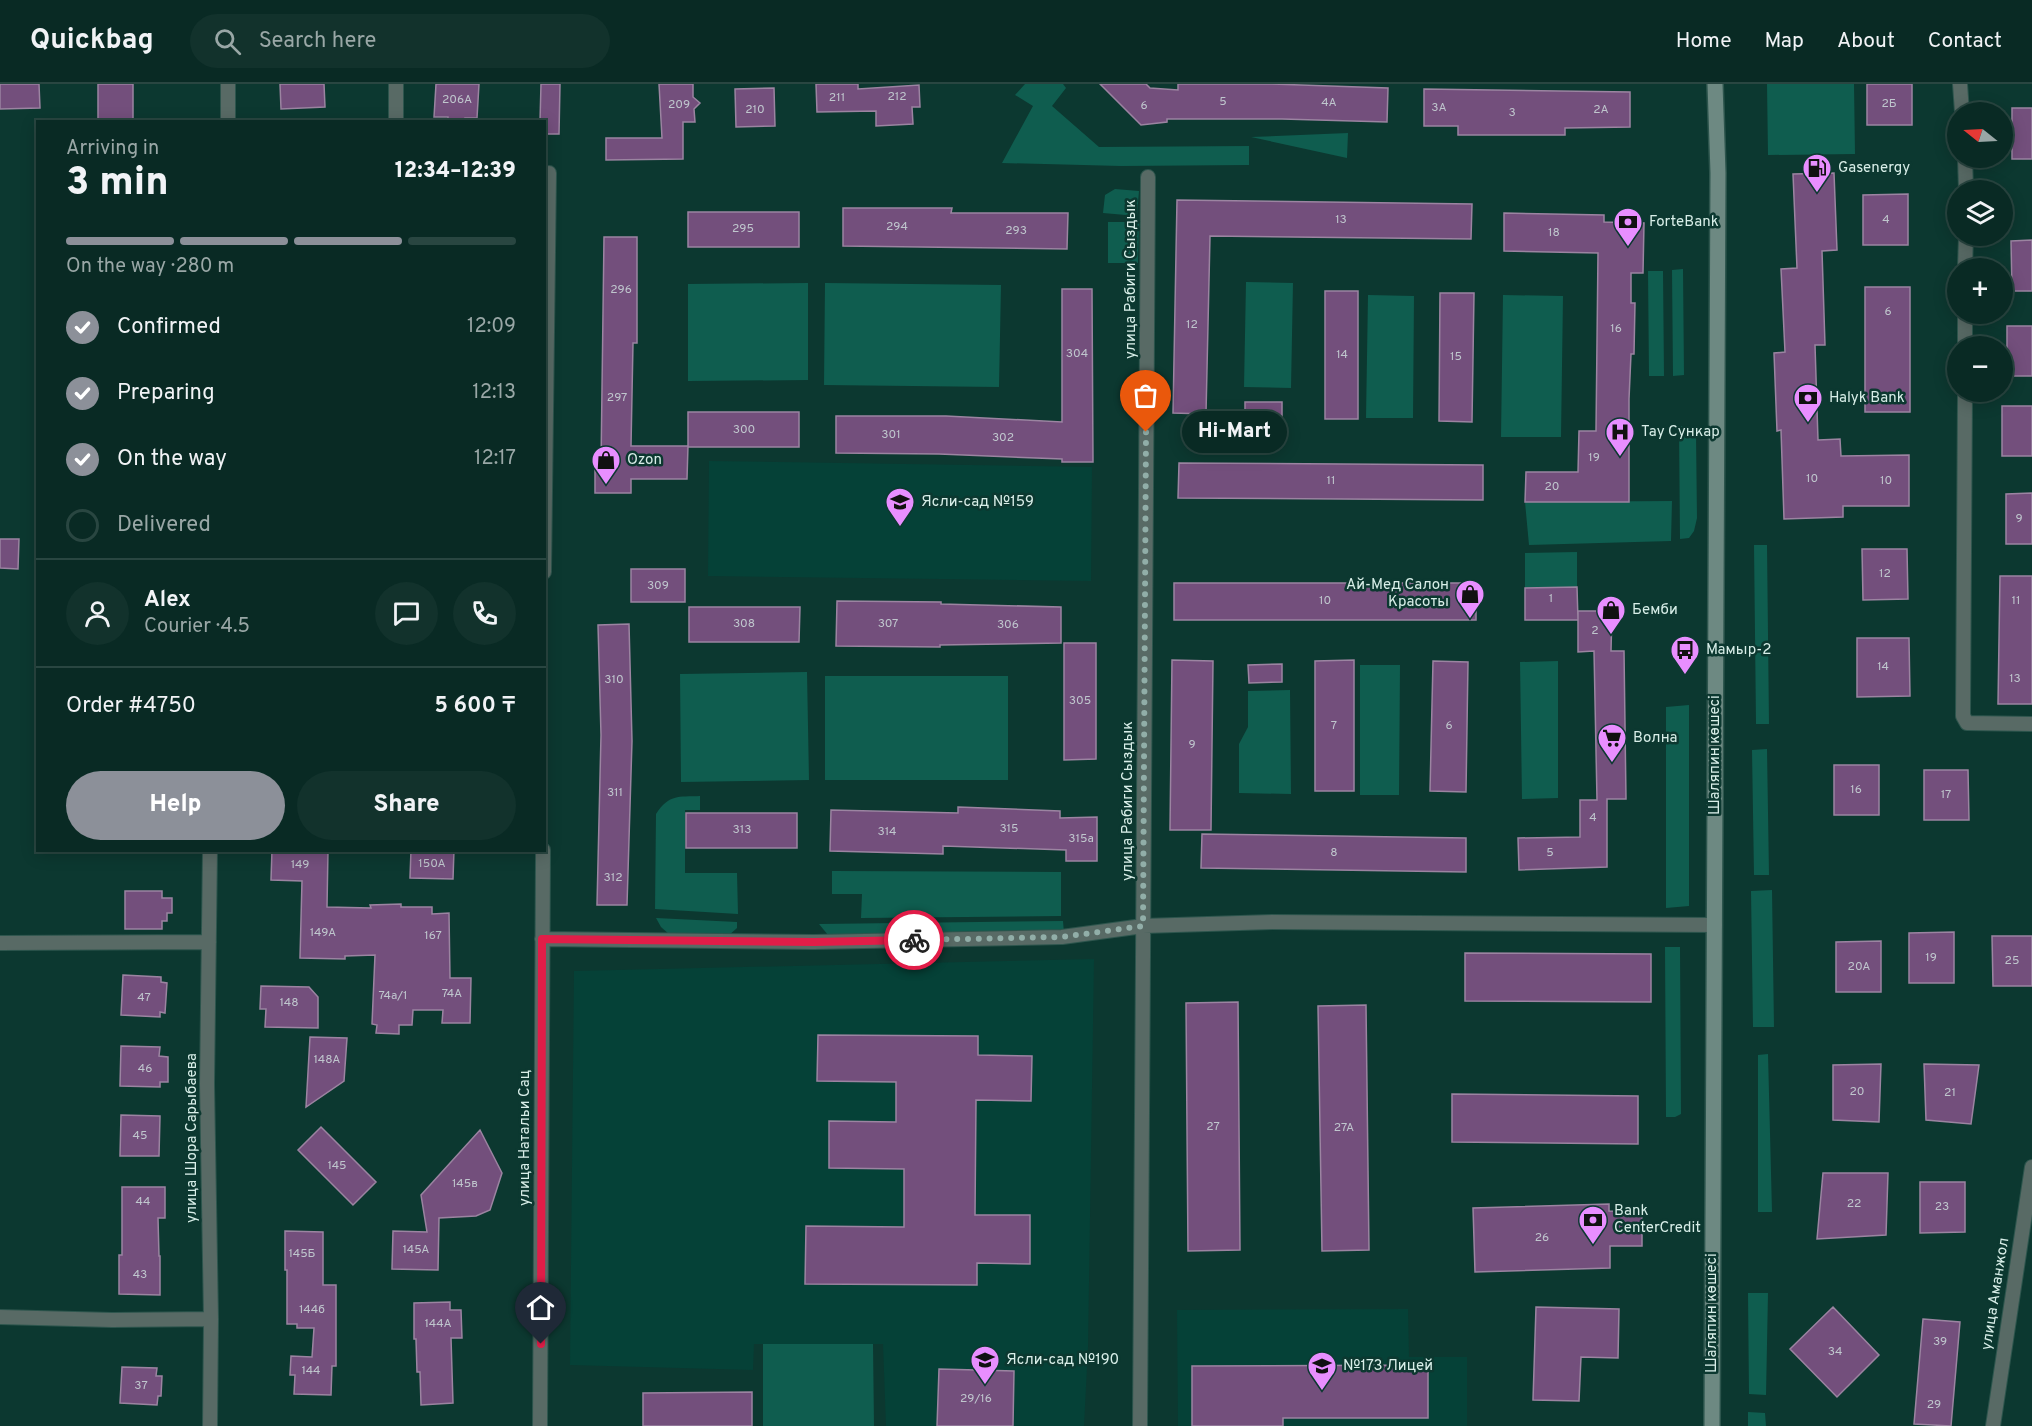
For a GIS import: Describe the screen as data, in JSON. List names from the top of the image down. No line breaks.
{"streets":{"main road":["Шаляпин көшесі"],"street":["улица Рабиги Сыздык","улица Шора Сарыбаева","улица Натальи Сац","улица Аманжол"]},"places":{"fuel station":["Gasenergy"],"bank":["ForteBank","Halyk Bank","Bank CenterCredit"],"other":["Hi-Mart"],"hospital":["Тау Сункар"],"shop":["Ozon","Ай-Мед Салон Красоты","Бемби"],"school or university":["Ясли-сад №159","Ясли-сад №190","№173 Лицей"],"bus stop":["Мамыр-2"],"supermarket":["Волна"]},"house_numbers":["212","211","206А","5","4А","2Б","209","6","3А","210","2А","3","13","4","294","295","293","18","296","6","12","16","304","14","15","297","300","301","302","19","10","11","10","20","9","12","309","1","10","11","308","307","306","2","14","13","310","305","7","6","9","16","311","17","4","315","313","314","315а","8","5","150А","149","312","149А","167","19","25","20А","74А","74а/1","47","148","148А","46","20","21","27","27А","45","145","145в","44","22","23","26","145А","145Б","43","144б","144А","39","34","144","37","29/16","29"],"north":"left","page":{"header":"Quickbag","search":"Search here","nav":["Home","Map","About","Contact"],"map_buttons":["+","−"],"heading":["3 min","Arriving in","12:34–12:39"],"panel":["Alex","Courier · 4.5","Order #4750","5 600 ₸"],"bar":"On the way · 280 m","list":[["Confirmed","12:09"],["Preparing","12:13"],["On the way","12:17"],"Delivered"],"bubble":"Hi-Mart","buttons":["Help","Share"]}}
